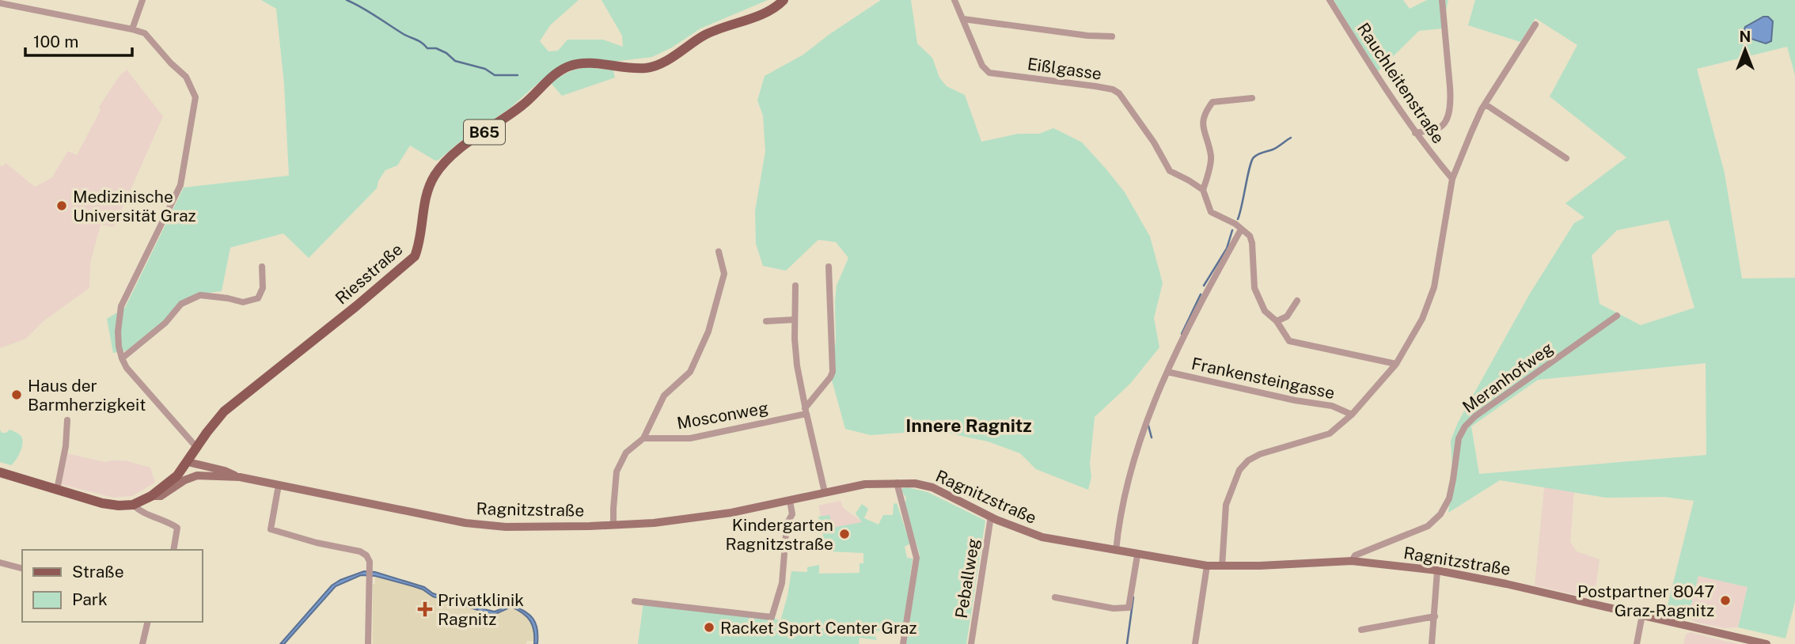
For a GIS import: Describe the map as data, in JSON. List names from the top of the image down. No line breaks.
{"streets":{"main road":["B65","Riesstraße","Ragnitzstraße"],"street":["Eißlgasse","Rauchleitenstraße","Meranhofweg","Frankensteingasse","Mosconweg","Peballweg"]},"crossings":[["Rauchleitenstraße","Frankensteingasse"],["Rauchleitenstraße","Ragnitzstraße"],["Riesstraße","Ragnitzstraße"],["Meranhofweg","Ragnitzstraße"],["Frankensteingasse","Ragnitzstraße"],["Ragnitzstraße","Peballweg"]],"districts":["Innere Ragnitz"],"places":{"other":["Medizinische Universität Graz","Haus der Barmherzigkeit","Kindergarten Ragnitzstraße","Postpartner 8047 Graz-Ragnitz","Racket Sport Center Graz"],"health":["Privatklinik Ragnitz"]},"legend":["Straße","Park"],"scale_bar":"100 m","north":"top"}
